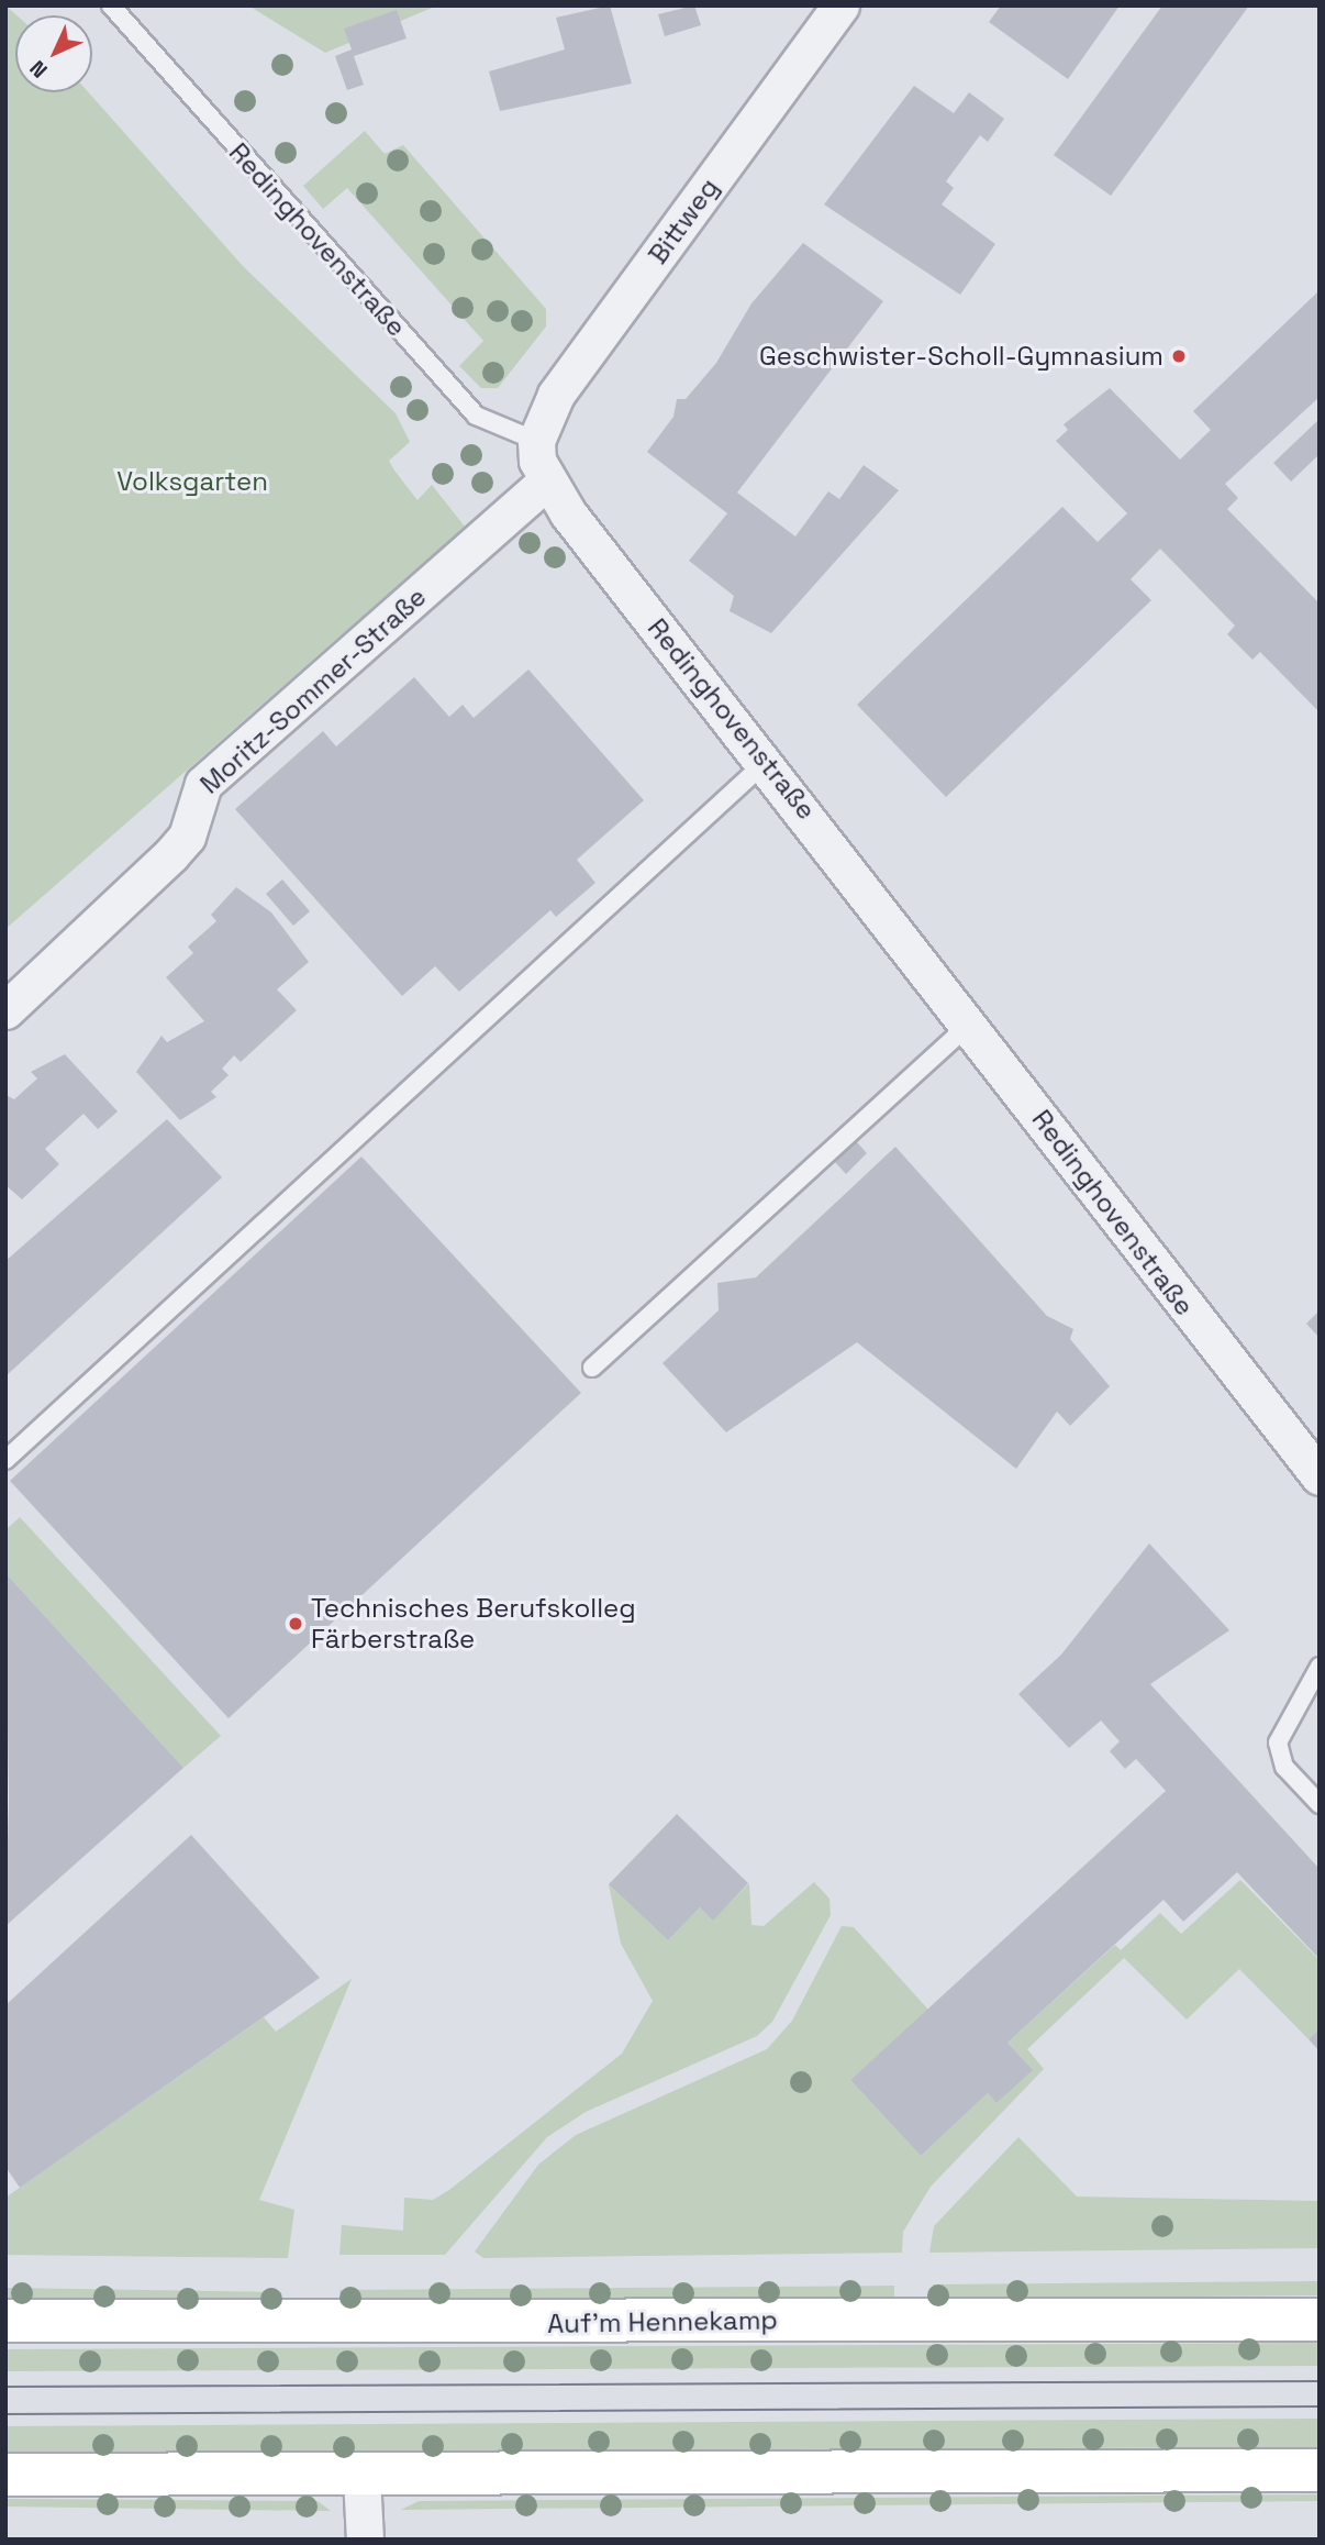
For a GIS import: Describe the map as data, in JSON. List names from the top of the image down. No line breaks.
{"streets":{"main road":["Auf'm Hennekamp"],"street":["Bittweg","Redinghovenstraße","Moritz-Sommer-Straße"]},"crossings":[["Bittweg","Redinghovenstraße"],["Redinghovenstraße","Moritz-Sommer-Straße"]],"parks":["Volksgarten"],"places":["Geschwister-Scholl-Gymnasium","Technisches Berufskolleg Färberstraße"],"north":"bottom left"}
